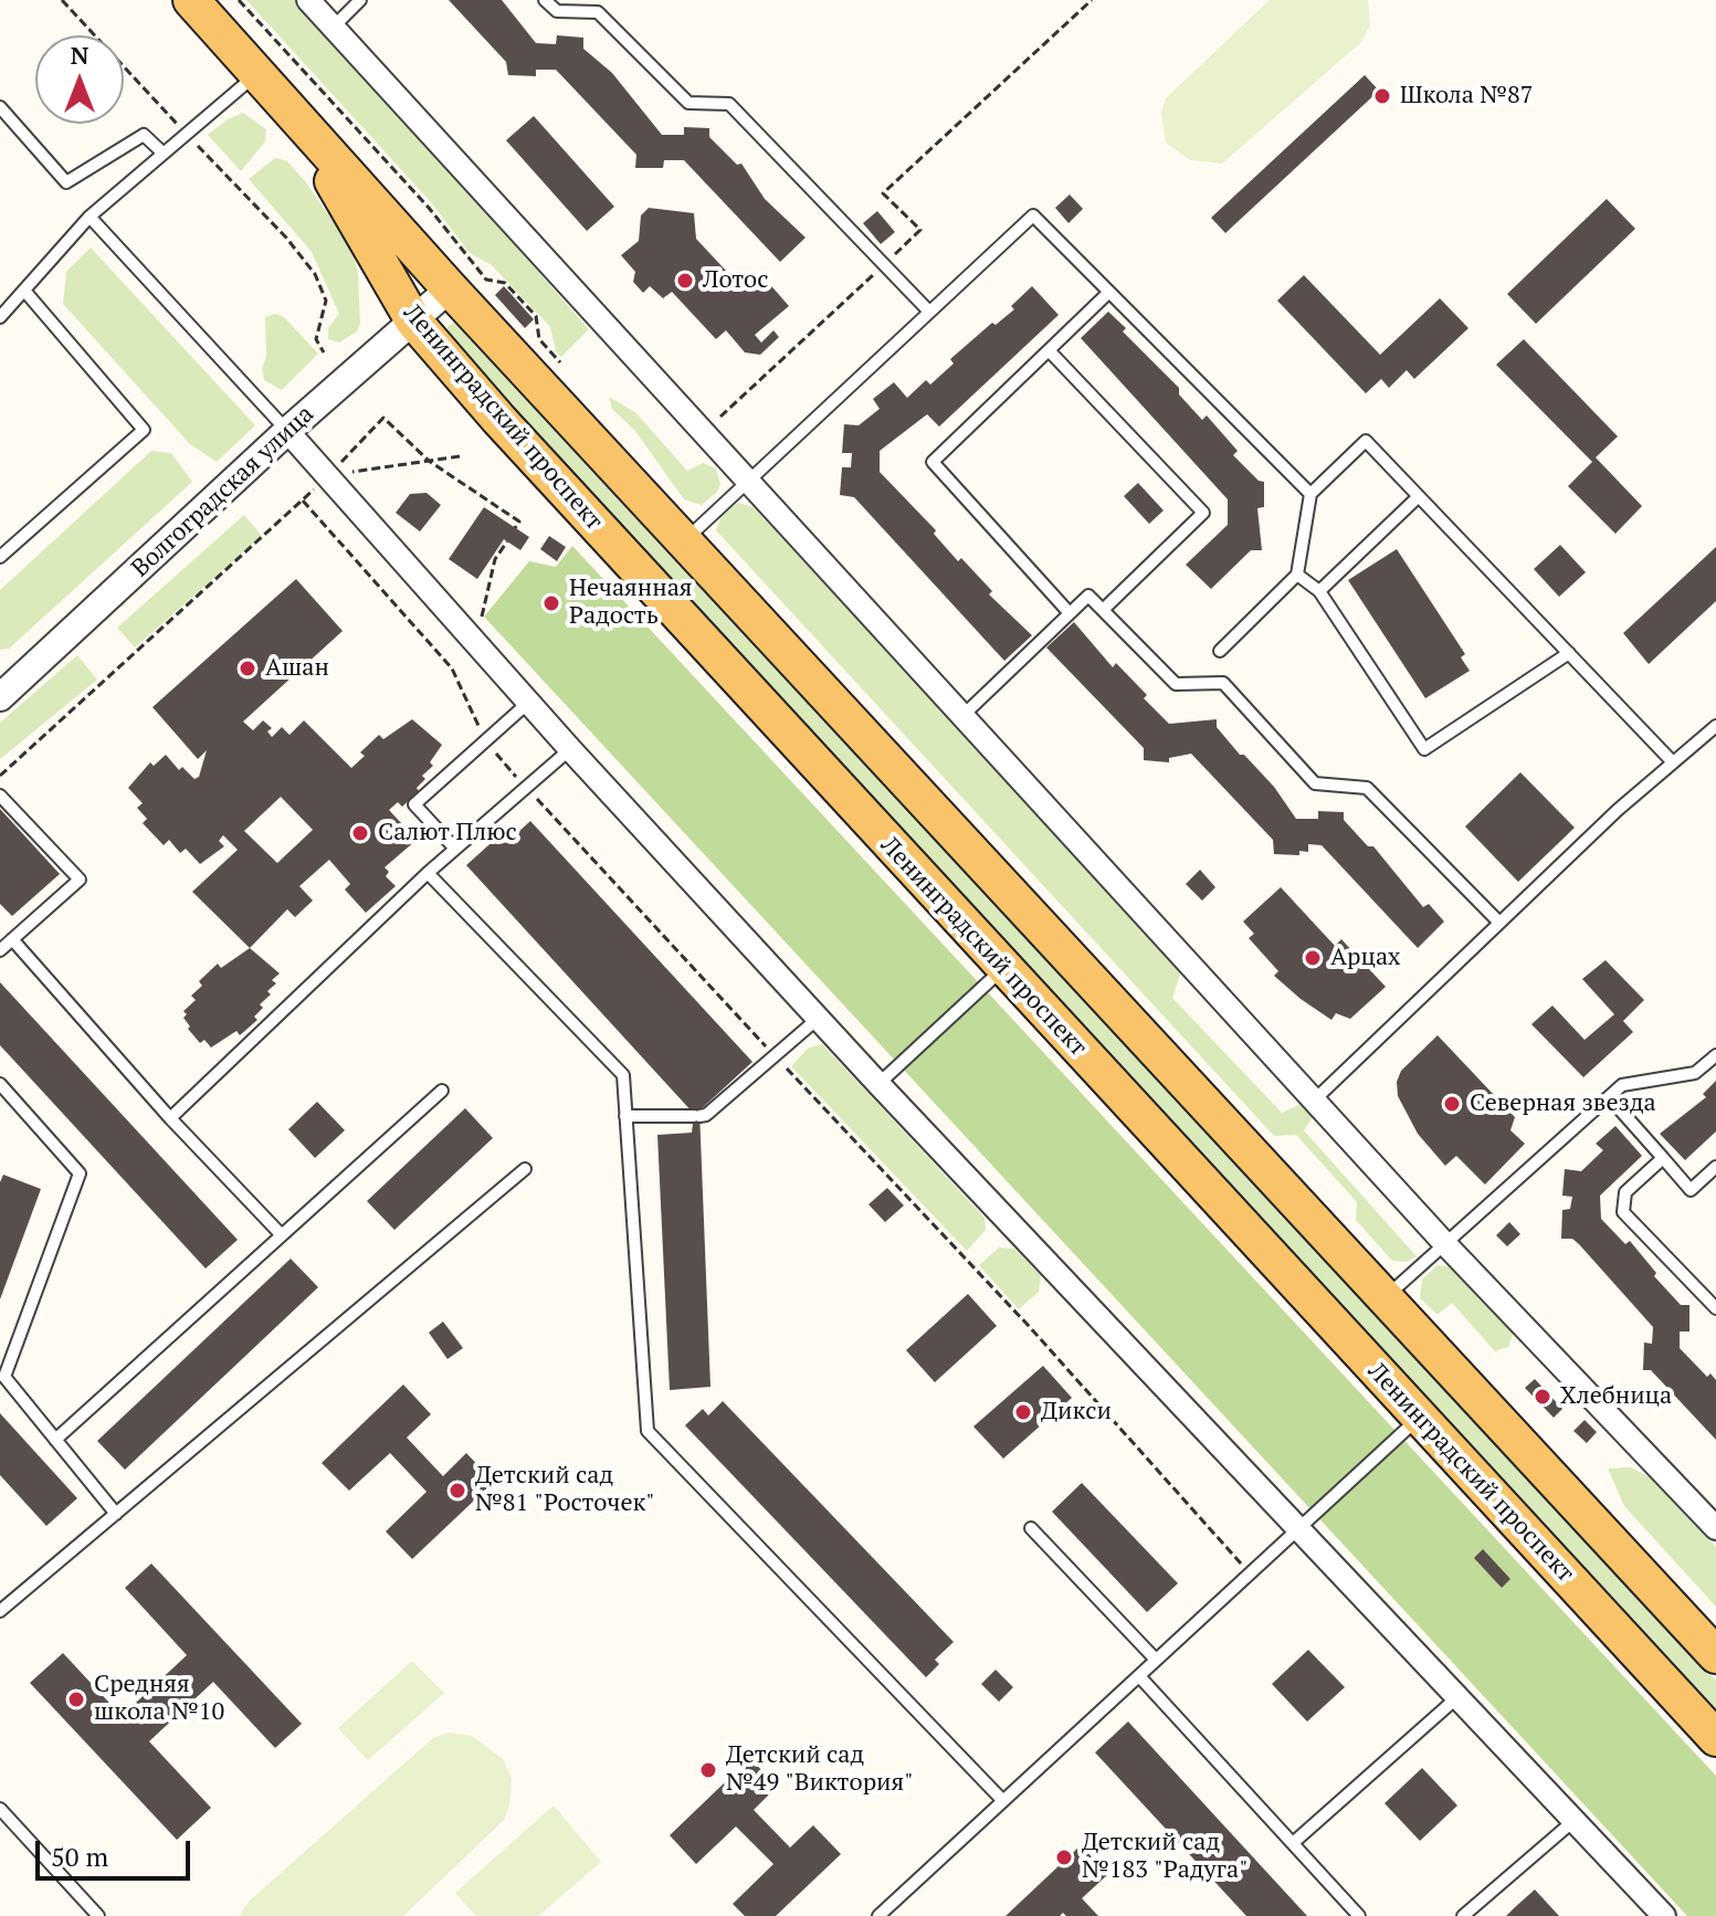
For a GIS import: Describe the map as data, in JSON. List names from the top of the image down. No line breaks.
{"streets":{"main road":["Ленинградский проспект"],"street":["Волгоградская улица"]},"crossings":[["Ленинградский проспект","Волгоградская улица"]],"places":["Школа №87","Лотос","Нечаянная Радость","Ашан","Салют Плюс","Арцах","Северная звезда","Хлебница","Дикси","Детский сад №81 \"Росточек\"","Средняя школа №10","Детский сад №49 \"Виктория\"","Детский сад №183 \"Радуга\""],"scale_bar":"50 m","north":"top"}
